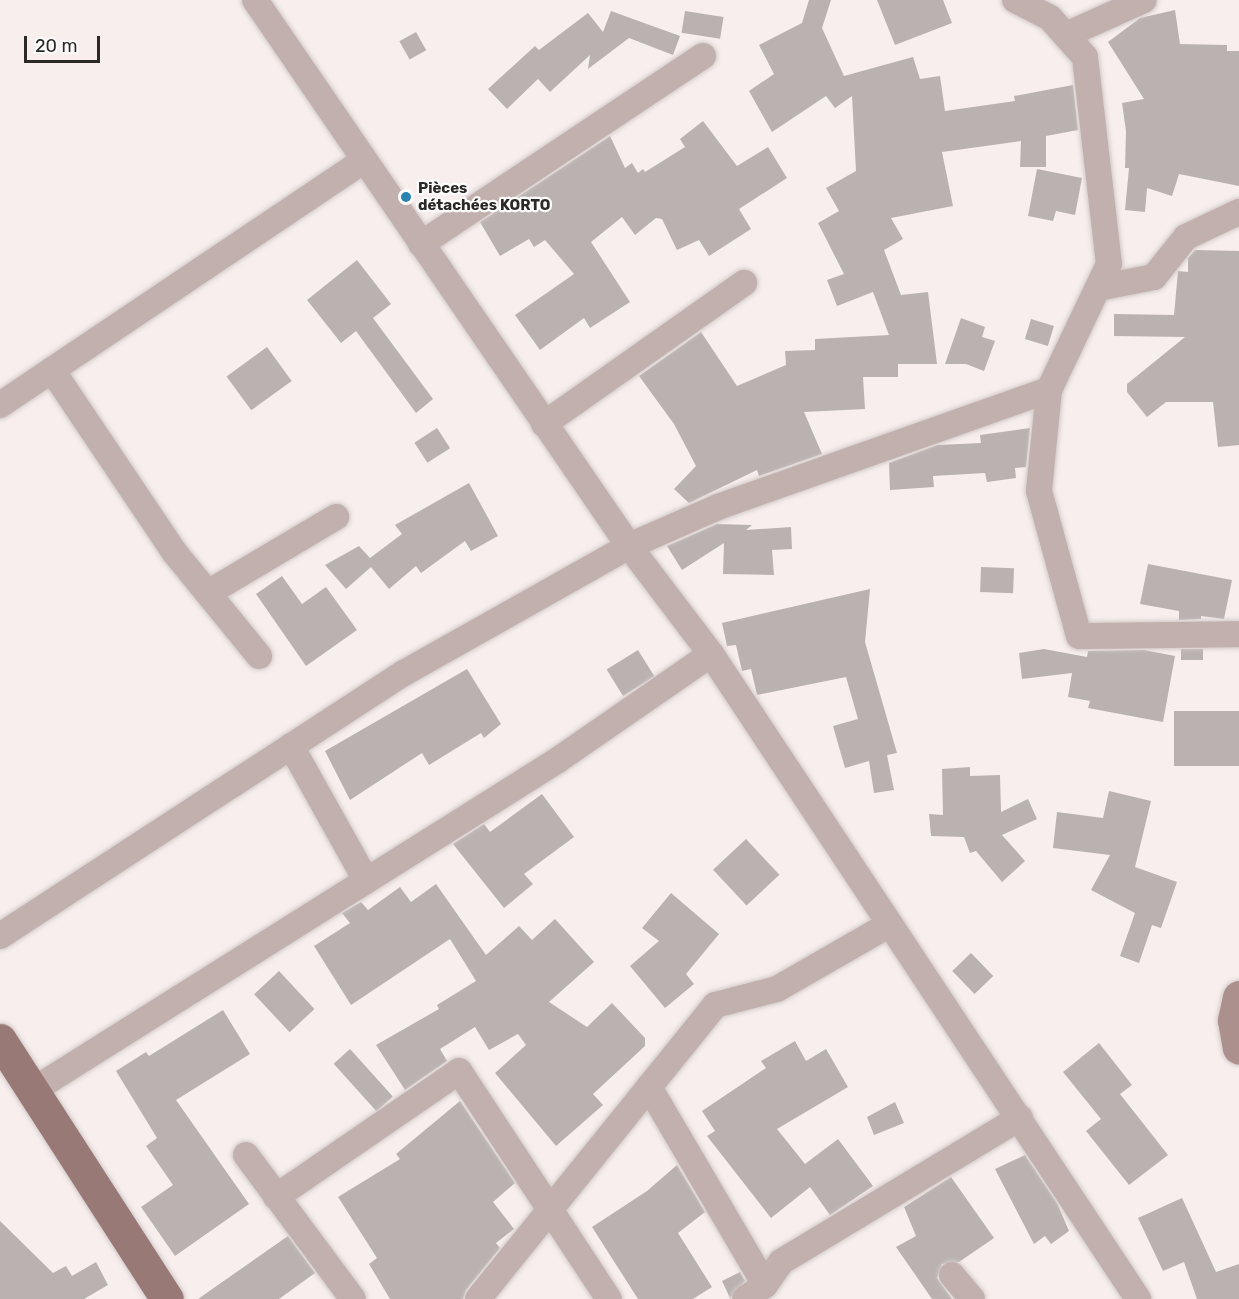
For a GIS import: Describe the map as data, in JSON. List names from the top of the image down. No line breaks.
{"places":["Pièces détachées KORTO"],"scale_bar":"20 m"}
